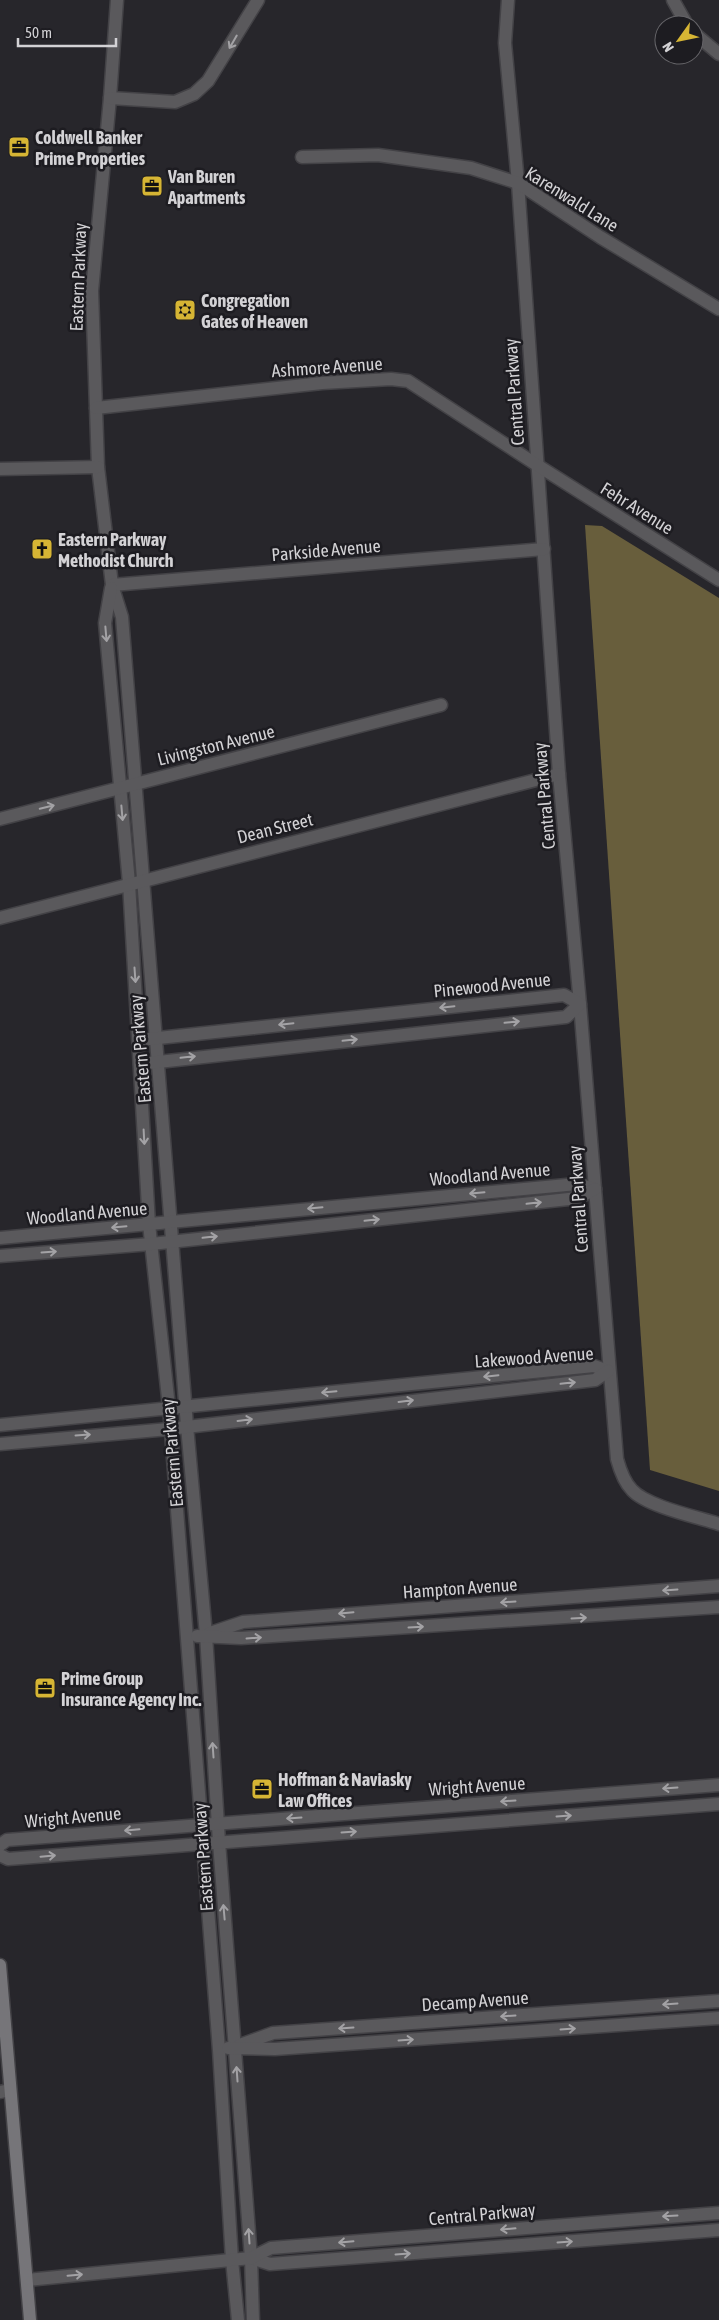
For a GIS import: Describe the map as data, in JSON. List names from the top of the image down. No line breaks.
{"streets":{"street":["Karenwald Lane","Eastern Parkway","Ashmore Avenue","Central Parkway","Fehr Avenue","Parkside Avenue","Livingston Avenue","Dean Street","Pinewood Avenue","Woodland Avenue","Lakewood Avenue","Hampton Avenue","Wright Avenue","Decamp Avenue"]},"crossings":[["Karenwald Lane","Central Parkway"],["Eastern Parkway","Ashmore Avenue"],["Eastern Parkway","Central Parkway"],["Eastern Parkway","Parkside Avenue"],["Eastern Parkway","Livingston Avenue"],["Eastern Parkway","Dean Street"],["Eastern Parkway","Pinewood Avenue"],["Eastern Parkway","Woodland Avenue"],["Eastern Parkway","Lakewood Avenue"],["Eastern Parkway","Hampton Avenue"],["Eastern Parkway","Wright Avenue"],["Eastern Parkway","Decamp Avenue"],["Ashmore Avenue","Central Parkway"],["Ashmore Avenue","Fehr Avenue"],["Central Parkway","Fehr Avenue"],["Central Parkway","Parkside Avenue"],["Central Parkway","Dean Street"],["Central Parkway","Pinewood Avenue"],["Central Parkway","Woodland Avenue"],["Central Parkway","Lakewood Avenue"]],"places":{"office":["Coldwell Banker Prime Properties","Van Buren Apartments","Prime Group Insurance Agency Inc.","Hoffman & Naviasky Law Offices"],"synagogue":["Congregation Gates of Heaven"],"church":["Eastern Parkway Methodist Church"]},"scale_bar":"50 m","north":"bottom left"}
